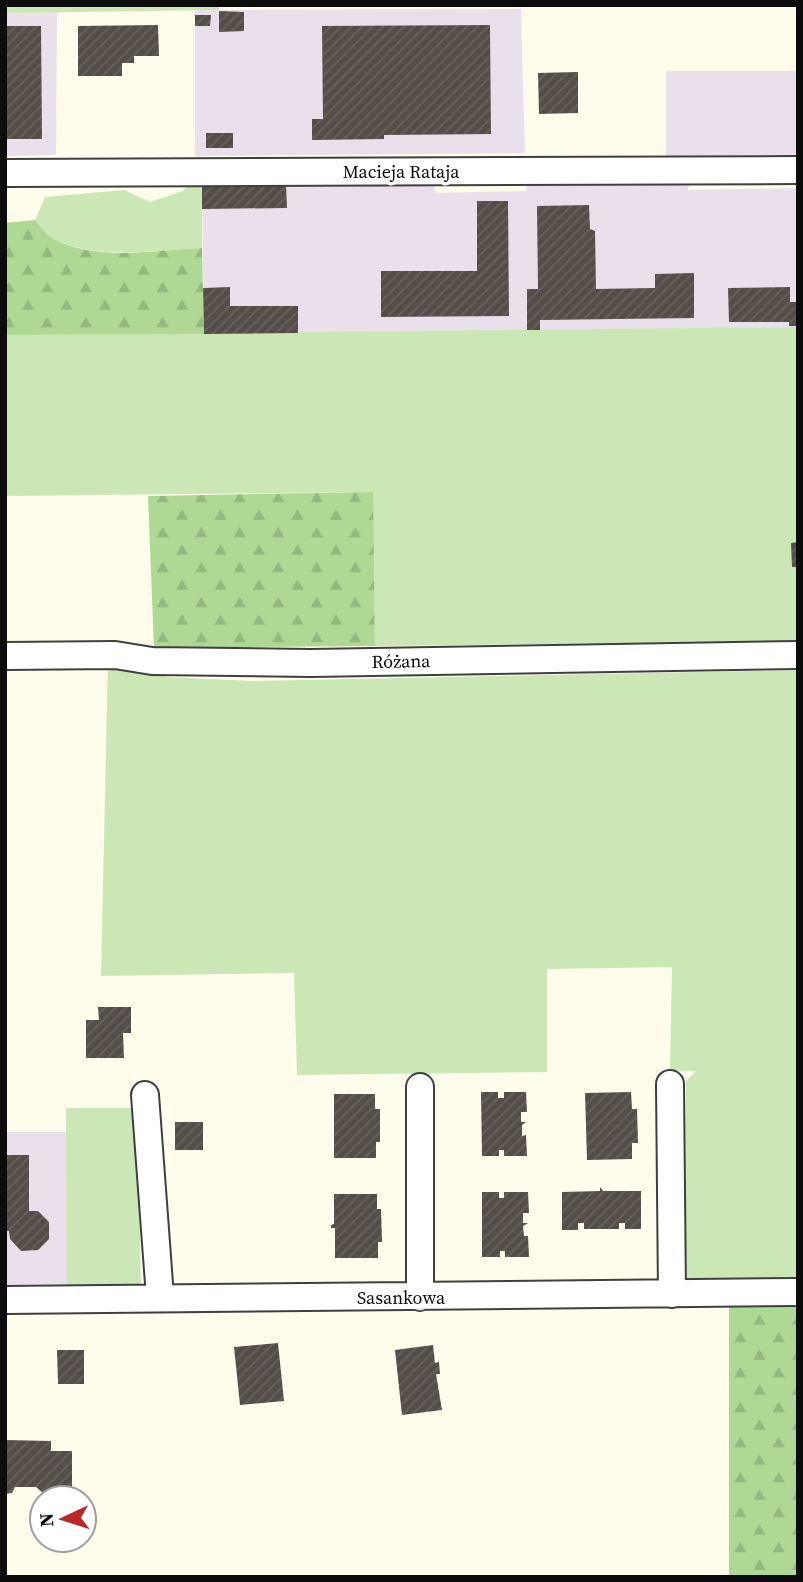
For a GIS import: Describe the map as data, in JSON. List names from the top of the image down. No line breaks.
{"streets":{"street":["Macieja Rataja","Różana","Sasankowa"]},"north":"left"}
